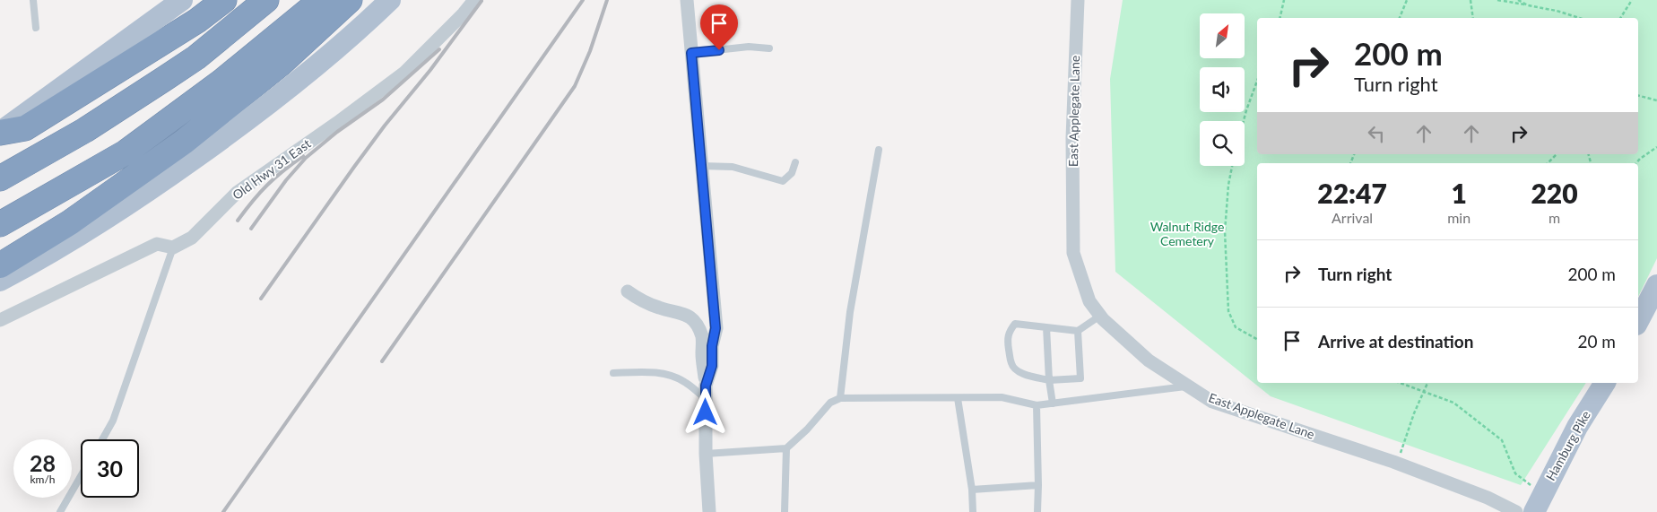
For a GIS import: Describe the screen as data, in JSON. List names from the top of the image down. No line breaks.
{"streets":{"main road":["Hamburg Pike"],"street":["East Applegate Lane","Old Hwy 31 East"]},"parks":["Walnut Ridge Cemetery"],"north":"top right","page":{"turn":["200 m","Turn right"],"eta":["22:47","Arrival","1","min","220","m"],"list":[{"name":"Turn right","value":"200 m"},{"name":"Arrive at destination","value":"20 m"}],"speed":"28 km/h","limit":"30"}}
